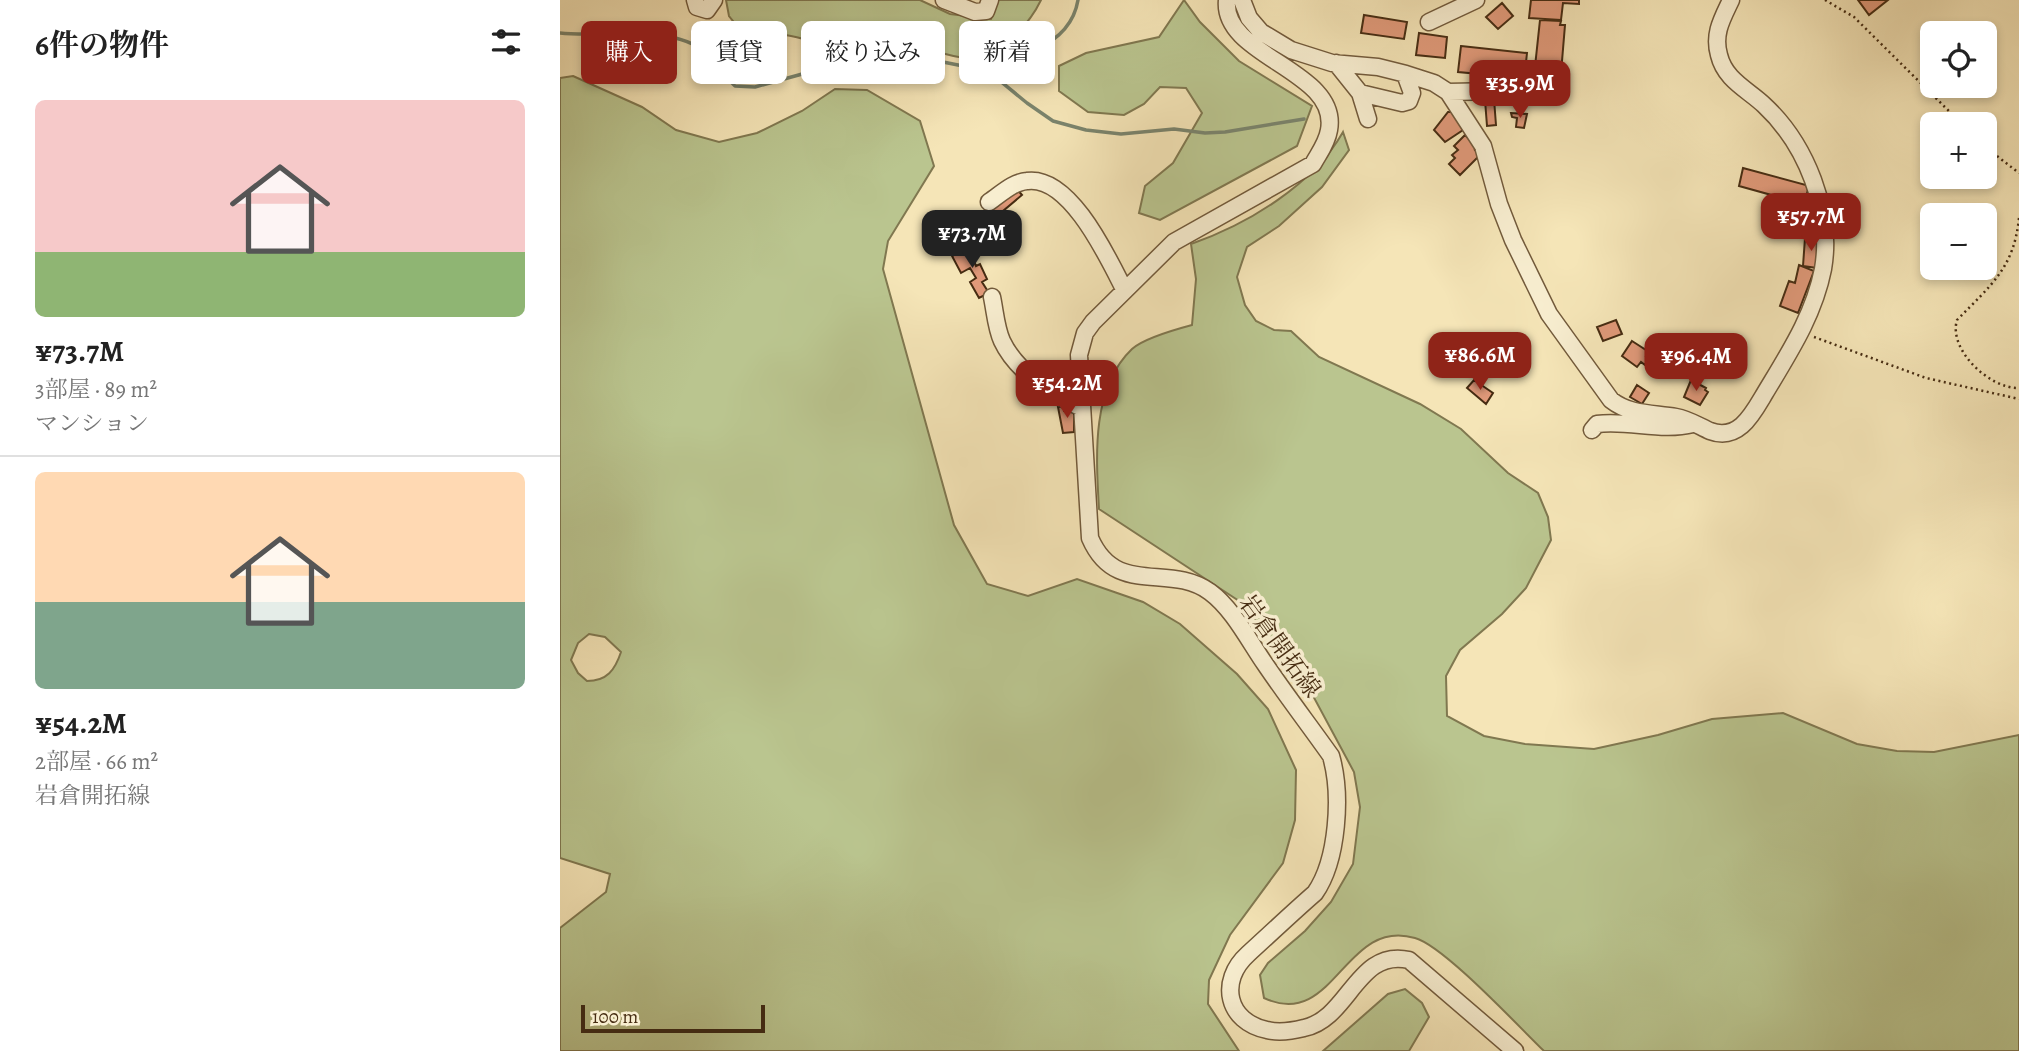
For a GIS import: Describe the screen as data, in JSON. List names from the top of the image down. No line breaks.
{"streets":{"street":["岩倉開拓線"]},"scale_bar":"100 m","page":{"heading":"6件の物件","map_buttons":["+","−"],"chip":["購入","賃貸","絞り込み","新着"],"price":["¥35.9M","¥57.7M","¥73.7M","¥86.6M","¥96.4M","¥54.2M"],"list":[{"name":"¥73.7M","note":"3部屋 · 89 m² · マンション"},{"name":"¥54.2M","note":"2部屋 · 66 m² · 岩倉開拓線"}],"scale":"100 m"}}
